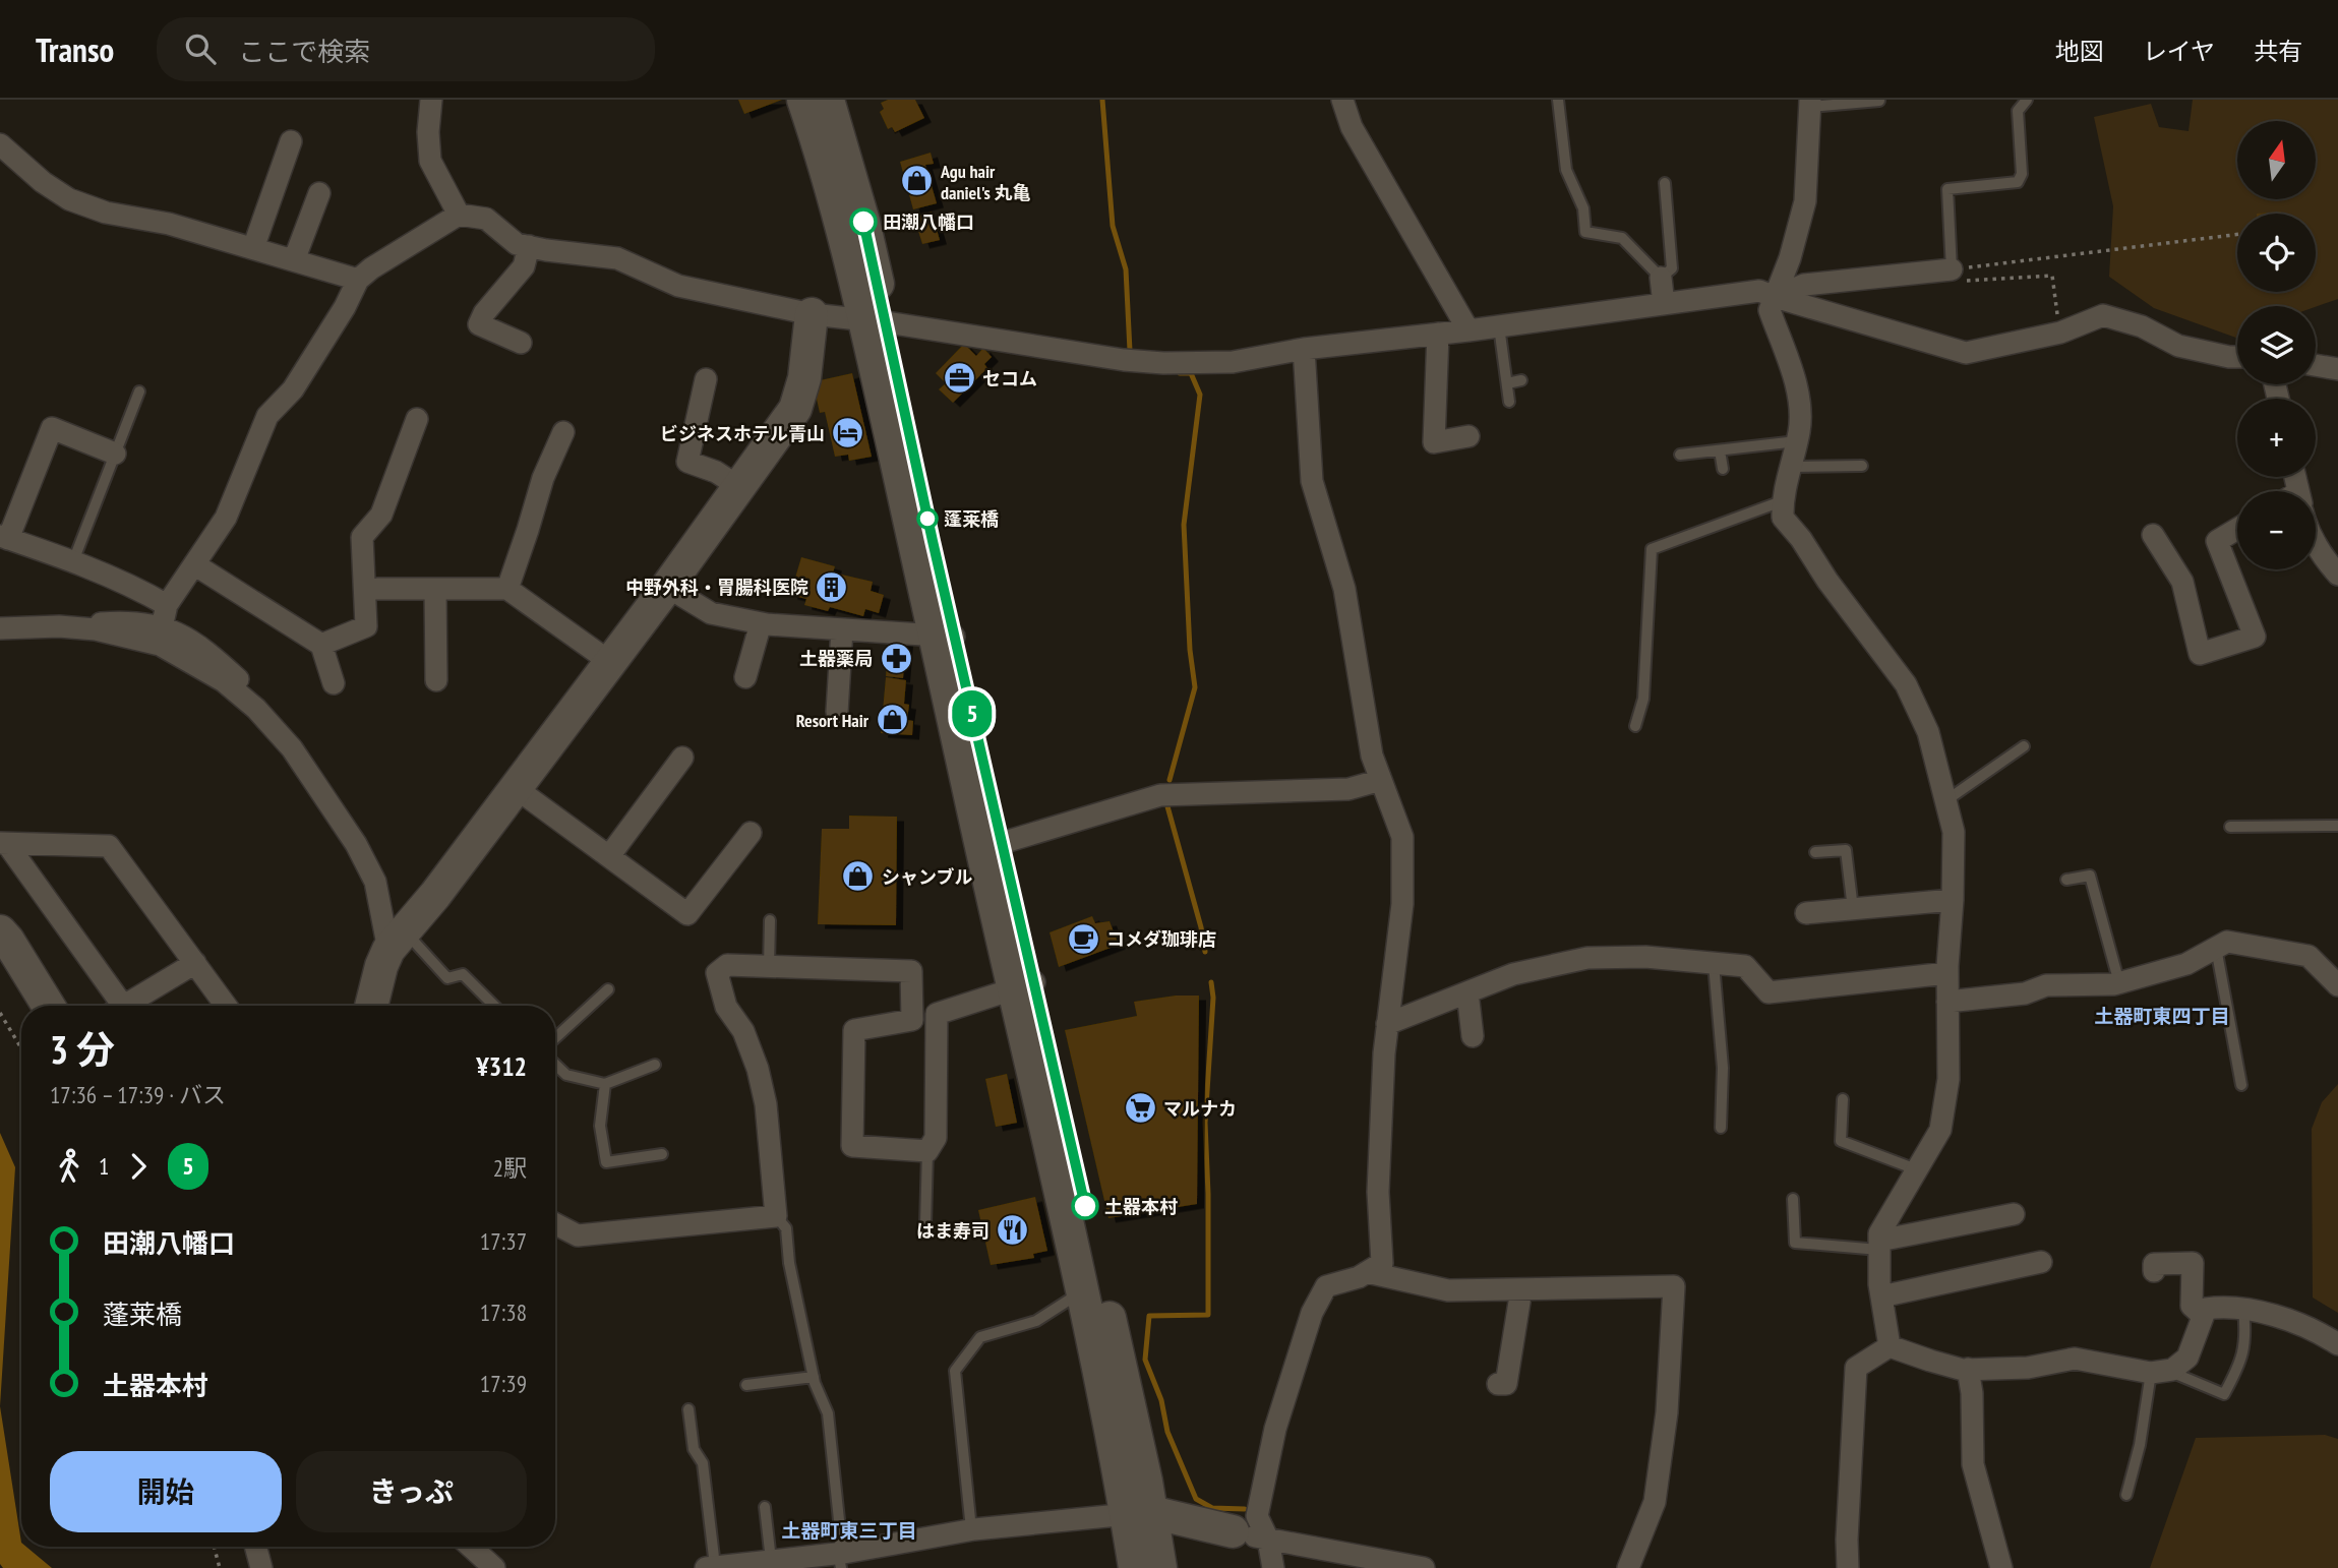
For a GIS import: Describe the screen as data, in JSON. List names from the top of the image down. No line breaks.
{"districts":["土器町東四丁目","土器町東三丁目"],"places":{"shop":["Agu hair daniel's 丸亀","Resort Hair","シャンブル"],"other":["田潮八幡口","蓬莱橋","土器本村"],"office":["セコム"],"hotel":["ビジネスホテル青山"],"building":["中野外科・胃腸科医院"],"pharmacy":["土器薬局"],"cafe":["コメダ珈琲店"],"supermarket":["マルナカ"],"restaurant":["はま寿司"]},"lines":["bus line 5"],"north":"top","page":{"header":"Transo","search":"ここで検索","nav":["地図","レイヤ","共有"],"on_map":"5","map_buttons":["+","−"],"heading":["3 分","17:36 – 17:39 · バス","¥312"],"legs":["1","5","2駅"],"list":[{"name":"田潮八幡口","value":"17:37"},{"name":"蓬莱橋","value":"17:38"},{"name":"土器本村","value":"17:39"}],"buttons":["開始","きっぷ"]}}
